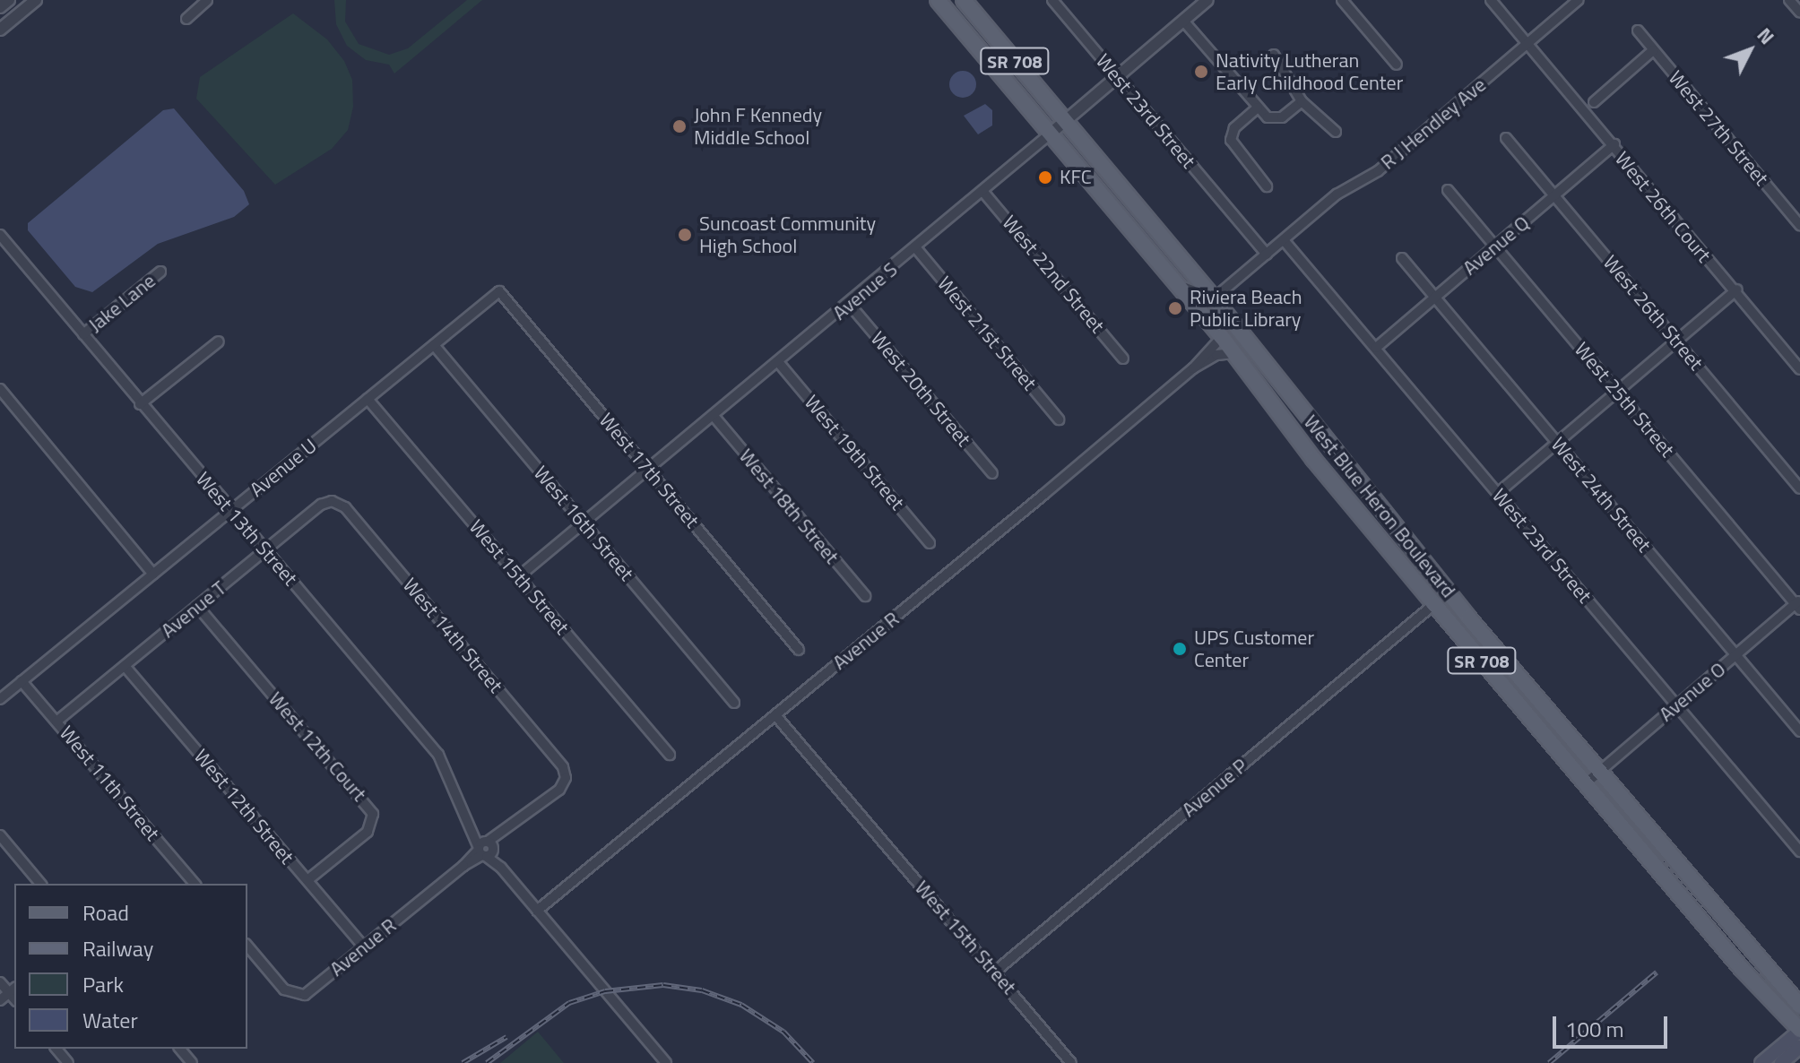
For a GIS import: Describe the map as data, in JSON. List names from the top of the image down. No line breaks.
{"streets":{"main road":["SR 708","West Blue Heron Boulevard"],"street":["West 23rd Street","R J Hendley Ave","West 27th Street","West 26th Court","Avenue Q","West 22nd Street","Avenue S","Jake Lane","West 26th Street","West 21st Street","West 20th Street","West 25th Street","West 19th Street","Avenue U","West 17th Street","West 24th Street","West 18th Street","West 16th Street","West 13th Street","West 15th Street","Avenue T","West 14th Street","Avenue R","Avenue O","West 12th Court","West 11th Street","Avenue P","West 12th Street"]},"crossings":[["West 23rd Street","R J Hendley Ave"],["West 23rd Street","Avenue Q"],["West 23rd Street","Avenue S"],["West 23rd Street","Avenue O"],["R J Hendley Ave","West 26th Court"],["West 26th Court","Avenue Q"],["Avenue Q","West 26th Street"],["Avenue Q","West 25th Street"],["Avenue Q","West 24th Street"],["West 22nd Street","Avenue S"],["Avenue S","West 21st Street"],["Avenue S","West 20th Street"],["Avenue S","West 19th Street"],["Avenue S","West 17th Street"],["Avenue S","West 18th Street"],["Avenue S","West Blue Heron Boulevard"],["Avenue S","West 16th Street"],["Avenue S","West 15th Street"],["Jake Lane","West 13th Street"],["West 25th Street","Avenue O"],["Avenue U","West 17th Street"],["Avenue U","West 16th Street"],["Avenue U","West 13th Street"],["Avenue U","West 15th Street"],["Avenue U","West 11th Street"],["West 24th Street","Avenue O"],["West Blue Heron Boulevard","Avenue R"],["West Blue Heron Boulevard","Avenue O"],["West Blue Heron Boulevard","Avenue P"],["West 13th Street","Avenue T"],["West 13th Street","Avenue R"],["West 15th Street","Avenue R"],["West 15th Street","Avenue P"],["Avenue T","West 14th Street"],["Avenue T","West 12th Court"],["Avenue T","West 11th Street"],["Avenue T","West 12th Street"],["West 14th Street","Avenue R"],["Avenue R","West 12th Street"],["West 12th Court","West 12th Street"]],"places":["Nativity Lutheran Early Childhood Center","John F Kennedy Middle School","KFC","Suncoast Community High School","Riviera Beach Public Library","UPS Customer Center"],"legend":["Road","Railway","Park","Water"],"scale_bar":"100 m","north":"top right"}
